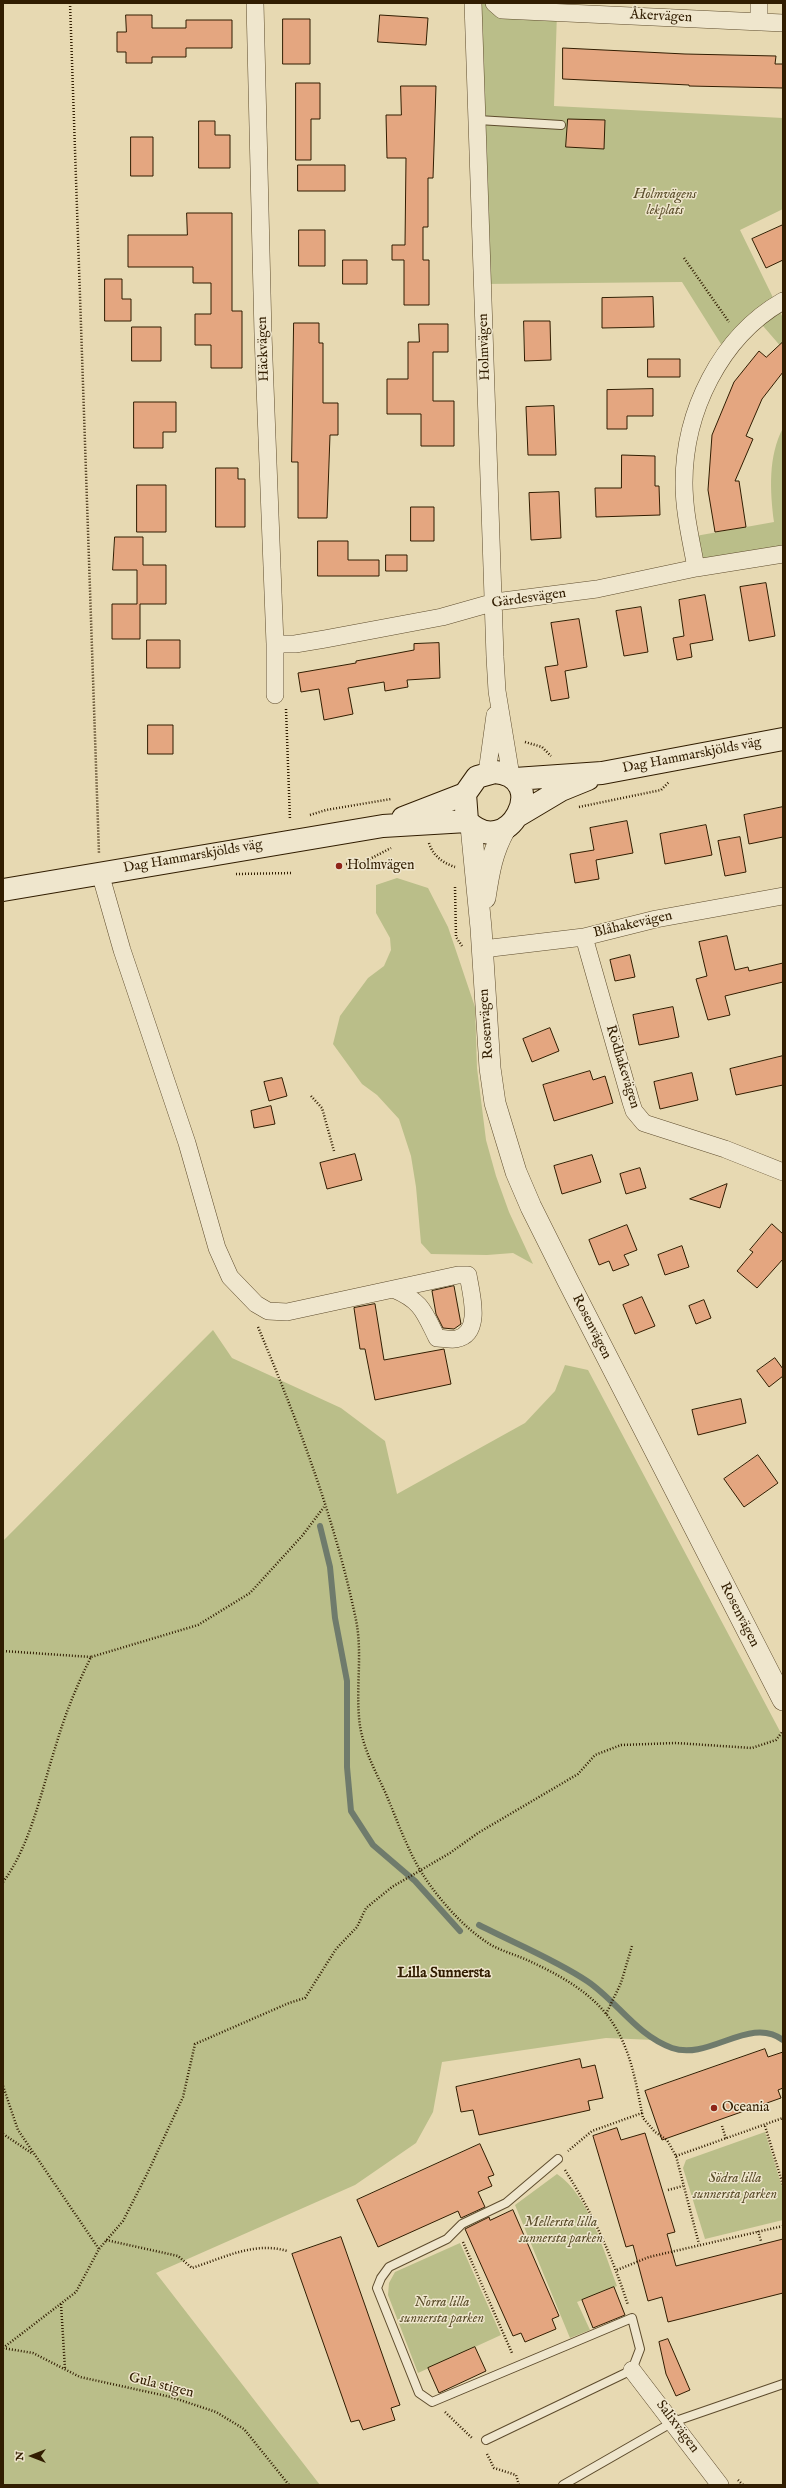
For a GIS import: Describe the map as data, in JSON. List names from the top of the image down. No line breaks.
{"streets":{"main road":["Dag Hammarskjölds väg"],"street":["Åkervägen","Holmvägen","Häckvägen","Gärdesvägen","Blåhakevägen","Rosenvägen","Rödhakevägen","Salixvägen"],"path":["Gula stigen"]},"crossings":[["Holmvägen","Gärdesvägen"],["Holmvägen","Dag Hammarskjölds väg"],["Holmvägen","Rosenvägen"],["Häckvägen","Gärdesvägen"],["Dag Hammarskjölds väg","Rosenvägen"],["Blåhakevägen","Rosenvägen"],["Blåhakevägen","Rödhakevägen"]],"districts":["Lilla Sunnersta"],"parks":["Holmvägens lekplats","Södra lilla sunnersta parken","Mellersta lilla sunnersta parken","Norra lilla sunnersta parken"],"places":["Holmvägen","Oceania"],"north":"left"}
